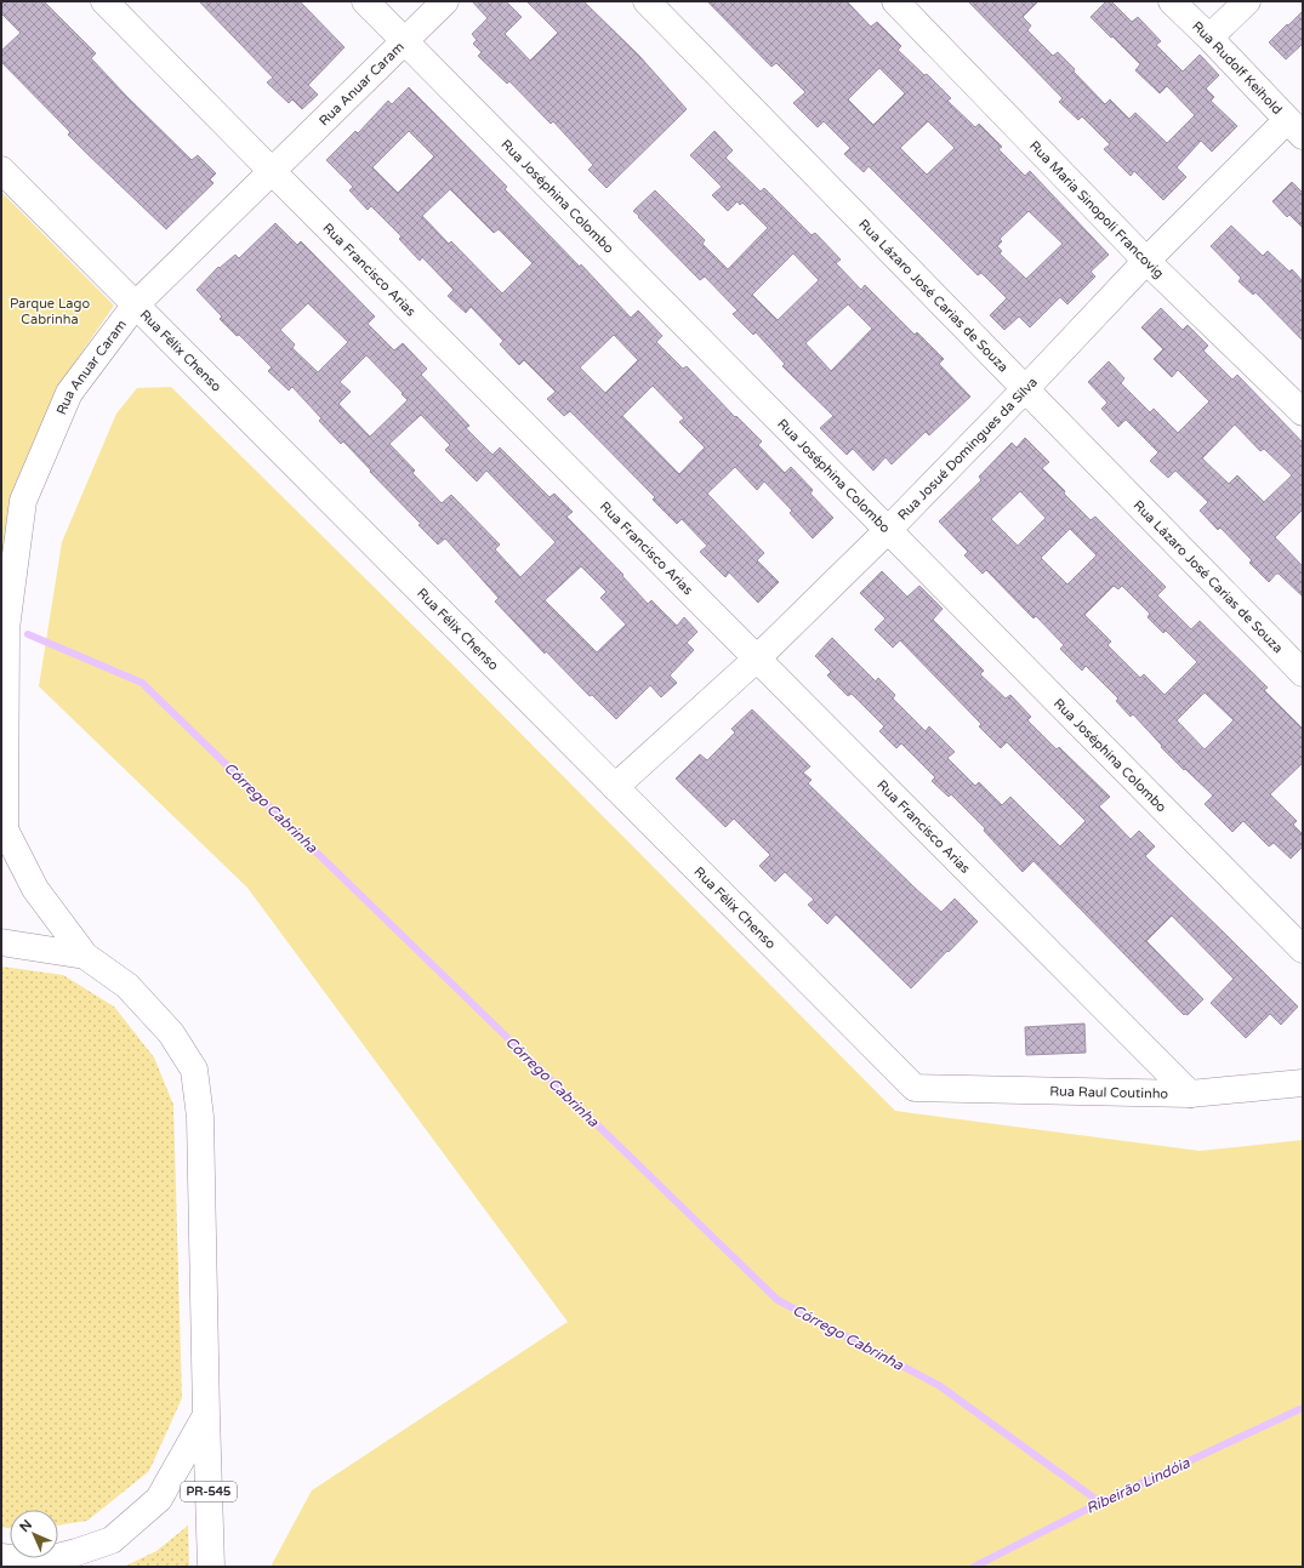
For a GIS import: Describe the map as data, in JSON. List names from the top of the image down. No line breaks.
{"streets":{"main road":["Rua Rudolf Keihold","Rua Anuar Caram","Rua Joséphina Colombo","Rua Maria Sinopoli Francovig","Rua Francisco Arias","Rua Lázaro José Carias de Souza","Rua Félix Chenso","Rua Josué Domingues da Silva","Rua Raul Coutinho","PR-545"]},"crossings":[["Rua Rudolf Keihold","Rua Josué Domingues da Silva"],["Rua Anuar Caram","Rua Joséphina Colombo"],["Rua Anuar Caram","Rua Francisco Arias"],["Rua Anuar Caram","Rua Félix Chenso"],["Rua Joséphina Colombo","Rua Josué Domingues da Silva"],["Rua Maria Sinopoli Francovig","Rua Josué Domingues da Silva"],["Rua Francisco Arias","Rua Josué Domingues da Silva"],["Rua Francisco Arias","Rua Raul Coutinho"],["Rua Lázaro José Carias de Souza","Rua Josué Domingues da Silva"],["Rua Félix Chenso","Rua Josué Domingues da Silva"],["Rua Félix Chenso","Rua Raul Coutinho"]],"water":["Córrego Cabrinha","Ribeirão Lindóia"],"parks":["Parque Lago Cabrinha"],"north":"top left"}
